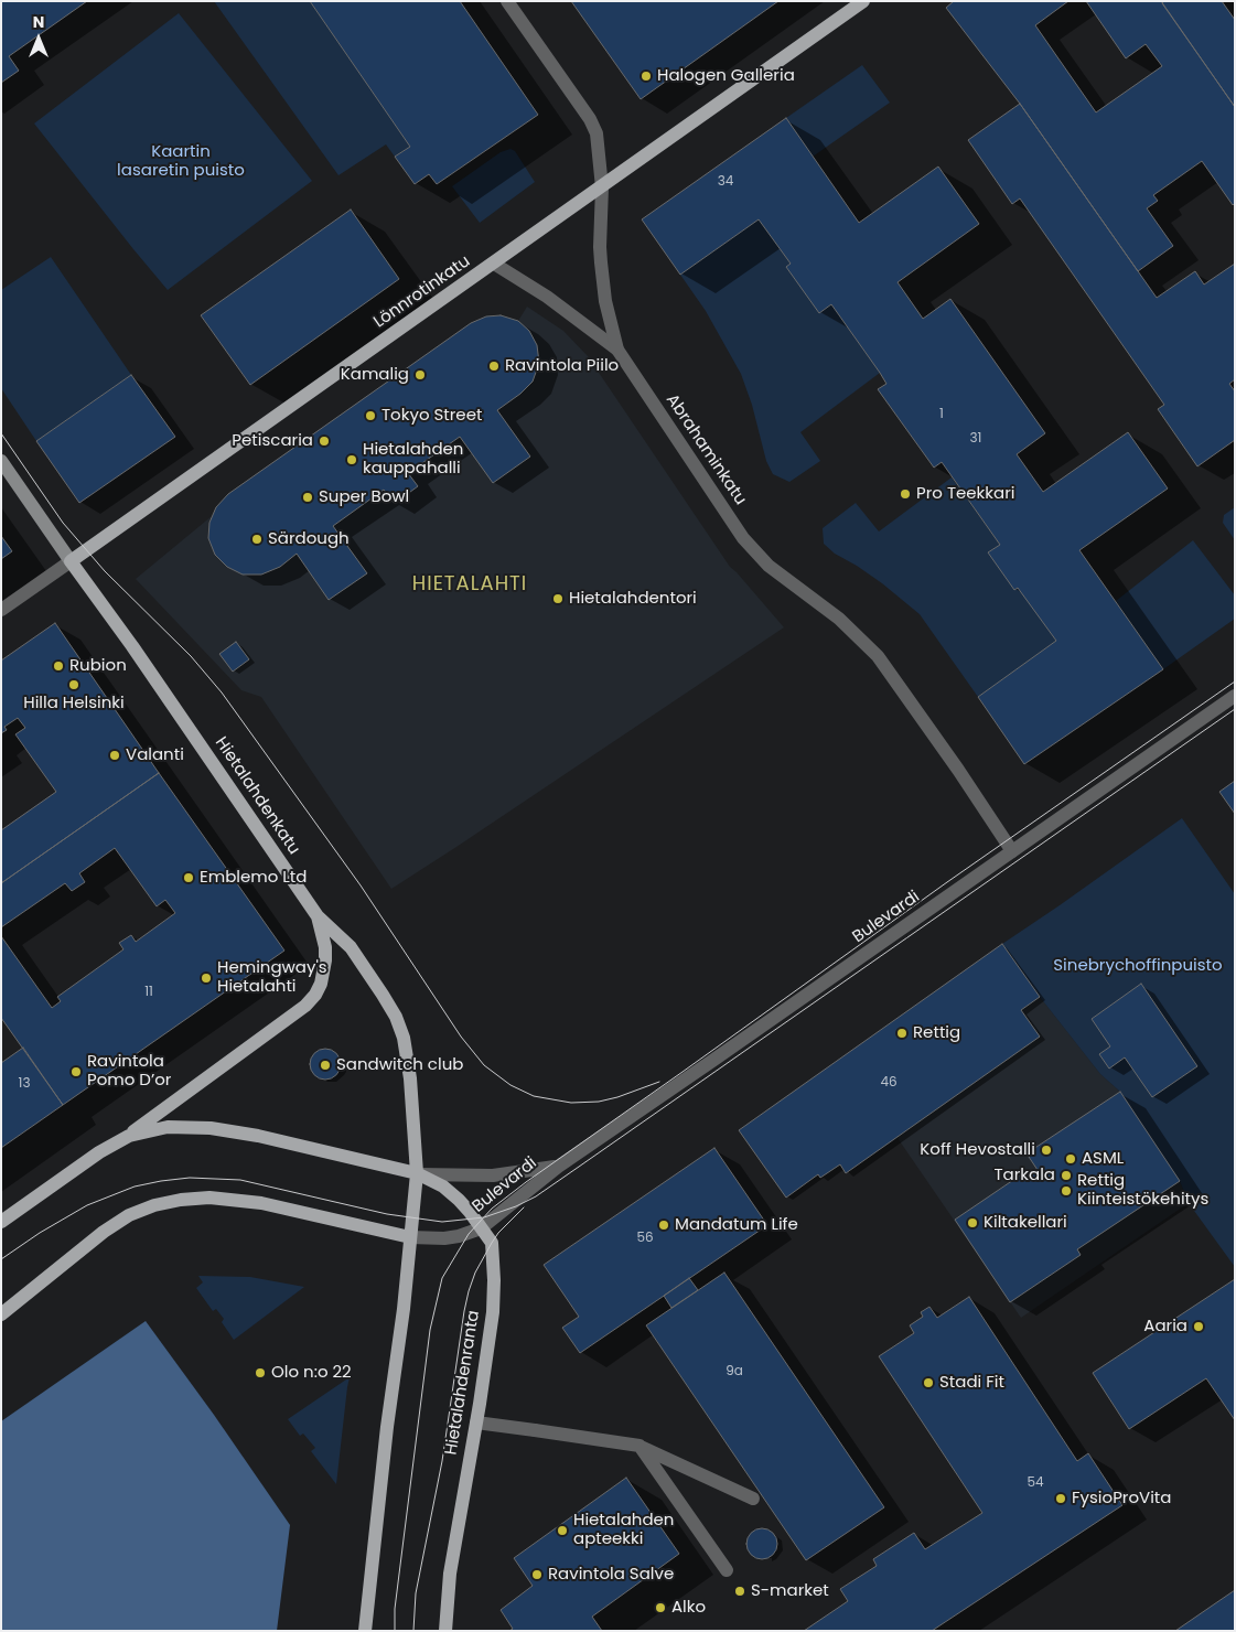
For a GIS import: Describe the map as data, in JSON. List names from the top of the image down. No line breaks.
{"streets":{"main road":["Lönnrotinkatu","Hietalahdenkatu","Hietalahdenranta"],"street":["Abrahaminkatu","Bulevardi"]},"crossings":[["Lönnrotinkatu","Abrahaminkatu"],["Lönnrotinkatu","Hietalahdenkatu"],["Abrahaminkatu","Bulevardi"],["Hietalahdenkatu","Bulevardi"],["Hietalahdenkatu","Hietalahdenranta"],["Bulevardi","Hietalahdenranta"]],"districts":["HIETALAHTI"],"parks":["Kaartin lasaretin puisto","Sinebrychoffinpuisto"],"places":["Halogen Galleria","Ravintola Piilo","Kamalig","Tokyo Street","Petiscaria","Hietalahden kauppahalli","Pro Teekkari","Super Bowl","Särdough","Hietalahdentori","Rubion","Hilla Helsinki","Valanti","Emblemo Ltd","Hemingway's Hietalahti","Rettig","Sandwitch club","Ravintola Pomo D’or","Koff Hevostalli","ASML","Tarkala","Rettig Kiinteistökehitys","Kiltakellari","Mandatum Life","Aaria","Olo n:o 22","Stadi Fit","FysioProVita","Hietalahden apteekki","Ravintola Salve","S-market","Alko"],"house_numbers":["34","1","31","11","46","13","56","9a","54"],"north":"top"}
